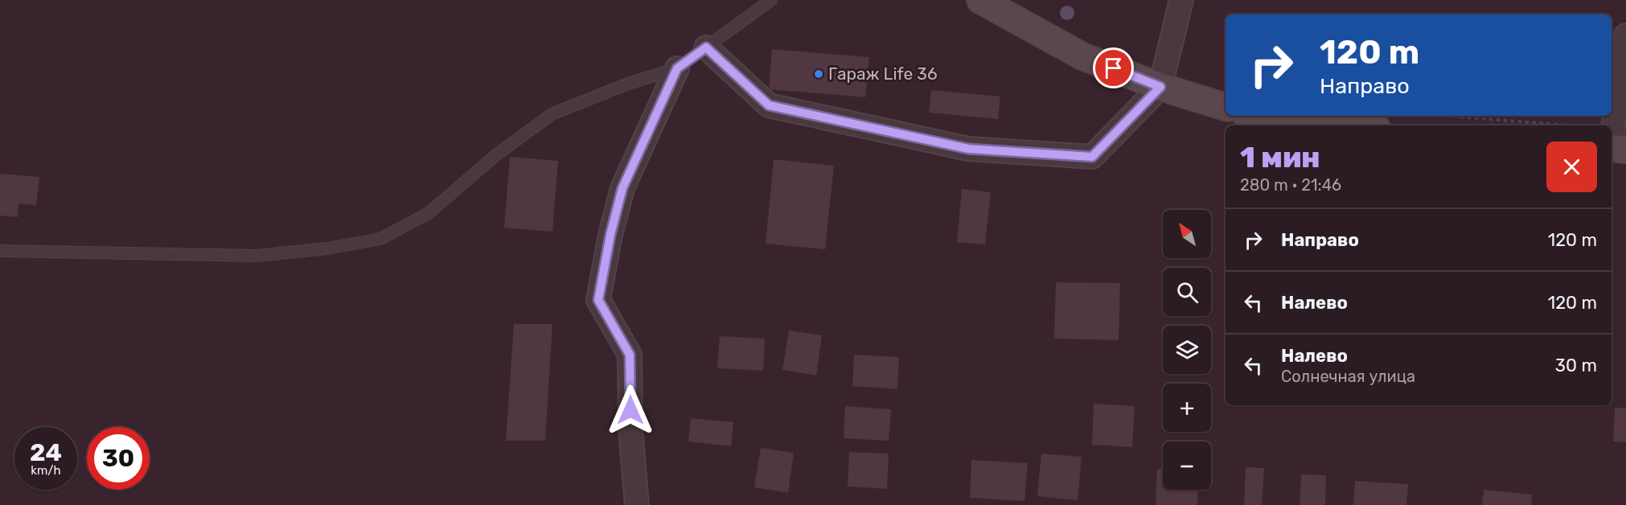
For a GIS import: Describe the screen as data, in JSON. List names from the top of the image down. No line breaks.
{"places":["Гараж Life 36"],"north":"top left","page":{"turn":["120 m","Направо"],"heading":["1 мин","280 m · 21:46"],"list":[{"name":"Направо","value":"120 m"},{"name":"Налево","value":"120 m"},{"name":"Налево","note":"Солнечная улица","value":"30 m"}],"map_buttons":["+","−"],"speed":"24 km/h","limit":"30"}}
